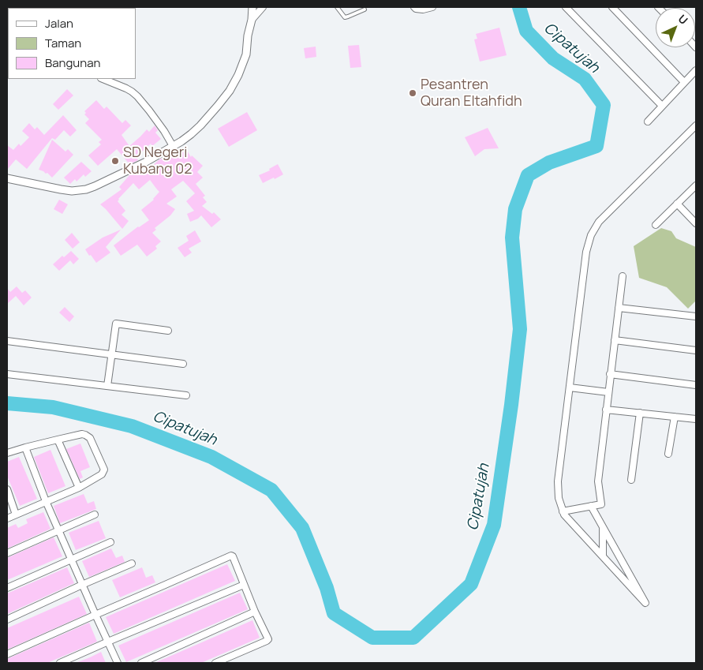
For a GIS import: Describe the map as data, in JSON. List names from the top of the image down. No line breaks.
{"water":["Cipatujah"],"places":["Pesantren Quran Eltahfidh","SD Negeri Kubang 02"],"legend":["Jalan","Taman","Bangunan"],"north":"top right"}
